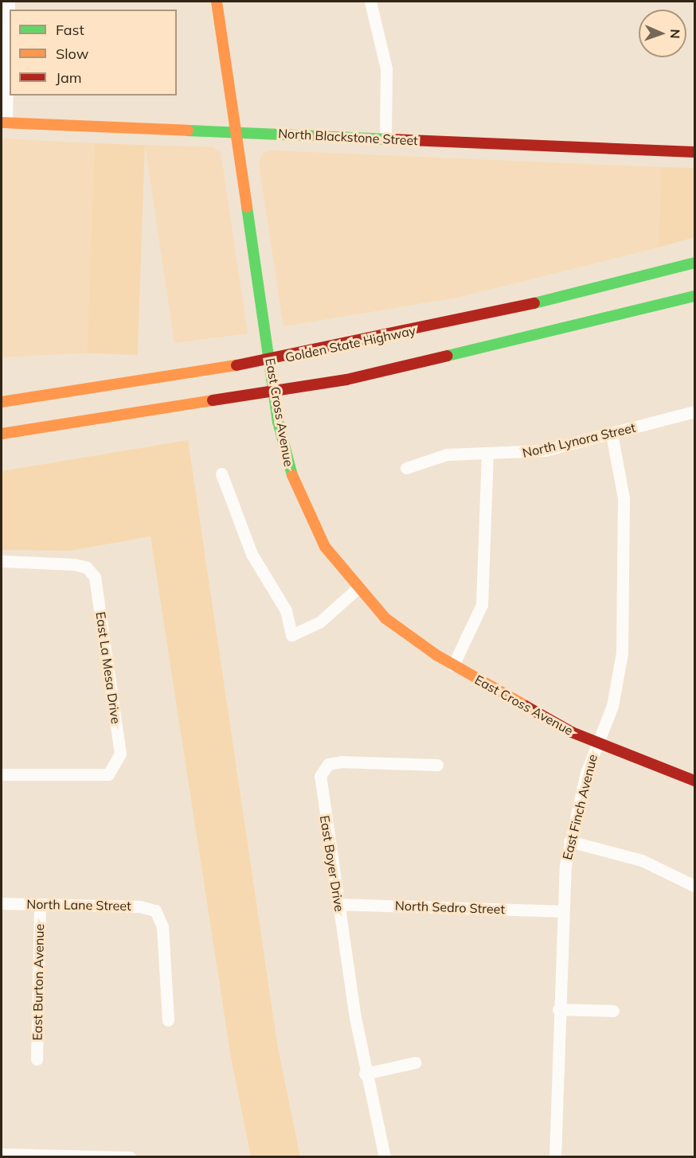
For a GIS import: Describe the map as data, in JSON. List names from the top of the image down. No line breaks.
{"streets":{"main road":["North Blackstone Street","Golden State Highway","East Cross Avenue"],"street":["North Lynora Street","East La Mesa Drive","East Finch Avenue","East Boyer Drive","North Lane Street","North Sedro Street","East Burton Avenue"]},"crossings":[["North Blackstone Street","East Cross Avenue"],["East Cross Avenue","East Finch Avenue"],["North Lynora Street","East Finch Avenue"],["East Finch Avenue","North Sedro Street"],["East Boyer Drive","North Sedro Street"],["North Lane Street","East Burton Avenue"]],"legend":["Fast","Slow","Jam"],"north":"right"}
